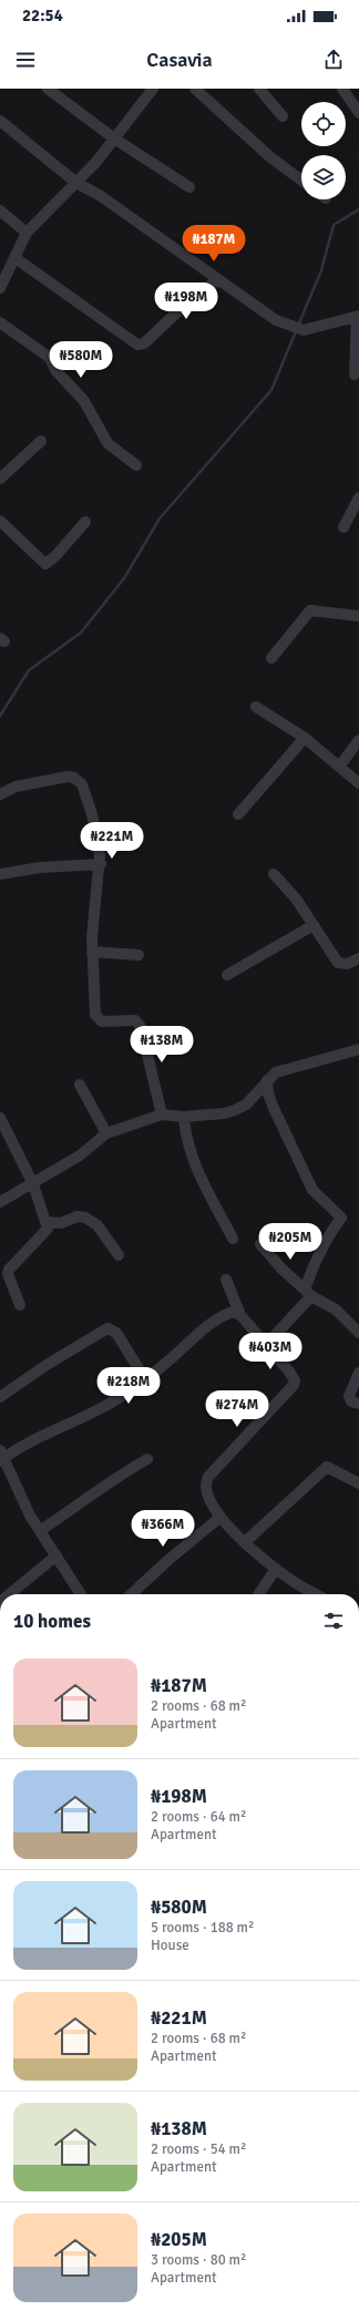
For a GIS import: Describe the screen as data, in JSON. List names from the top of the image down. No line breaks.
{"page":{"status":"22:54","header":"Casavia","price":["₦187M","₦198M","₦580M","₦221M","₦138M","₦205M","₦403M","₦218M","₦274M","₦366M"],"heading":"10 homes","list":[{"name":"₦187M","note":"2 rooms · 68 m² · Apartment"},{"name":"₦198M","note":"2 rooms · 64 m² · Apartment"},{"name":"₦580M","note":"5 rooms · 188 m² · House"},{"name":"₦221M","note":"2 rooms · 68 m² · Apartment"},{"name":"₦138M","note":"2 rooms · 54 m² · Apartment"},{"name":"₦205M","note":"3 rooms · 80 m² · Apartment"}]}}
